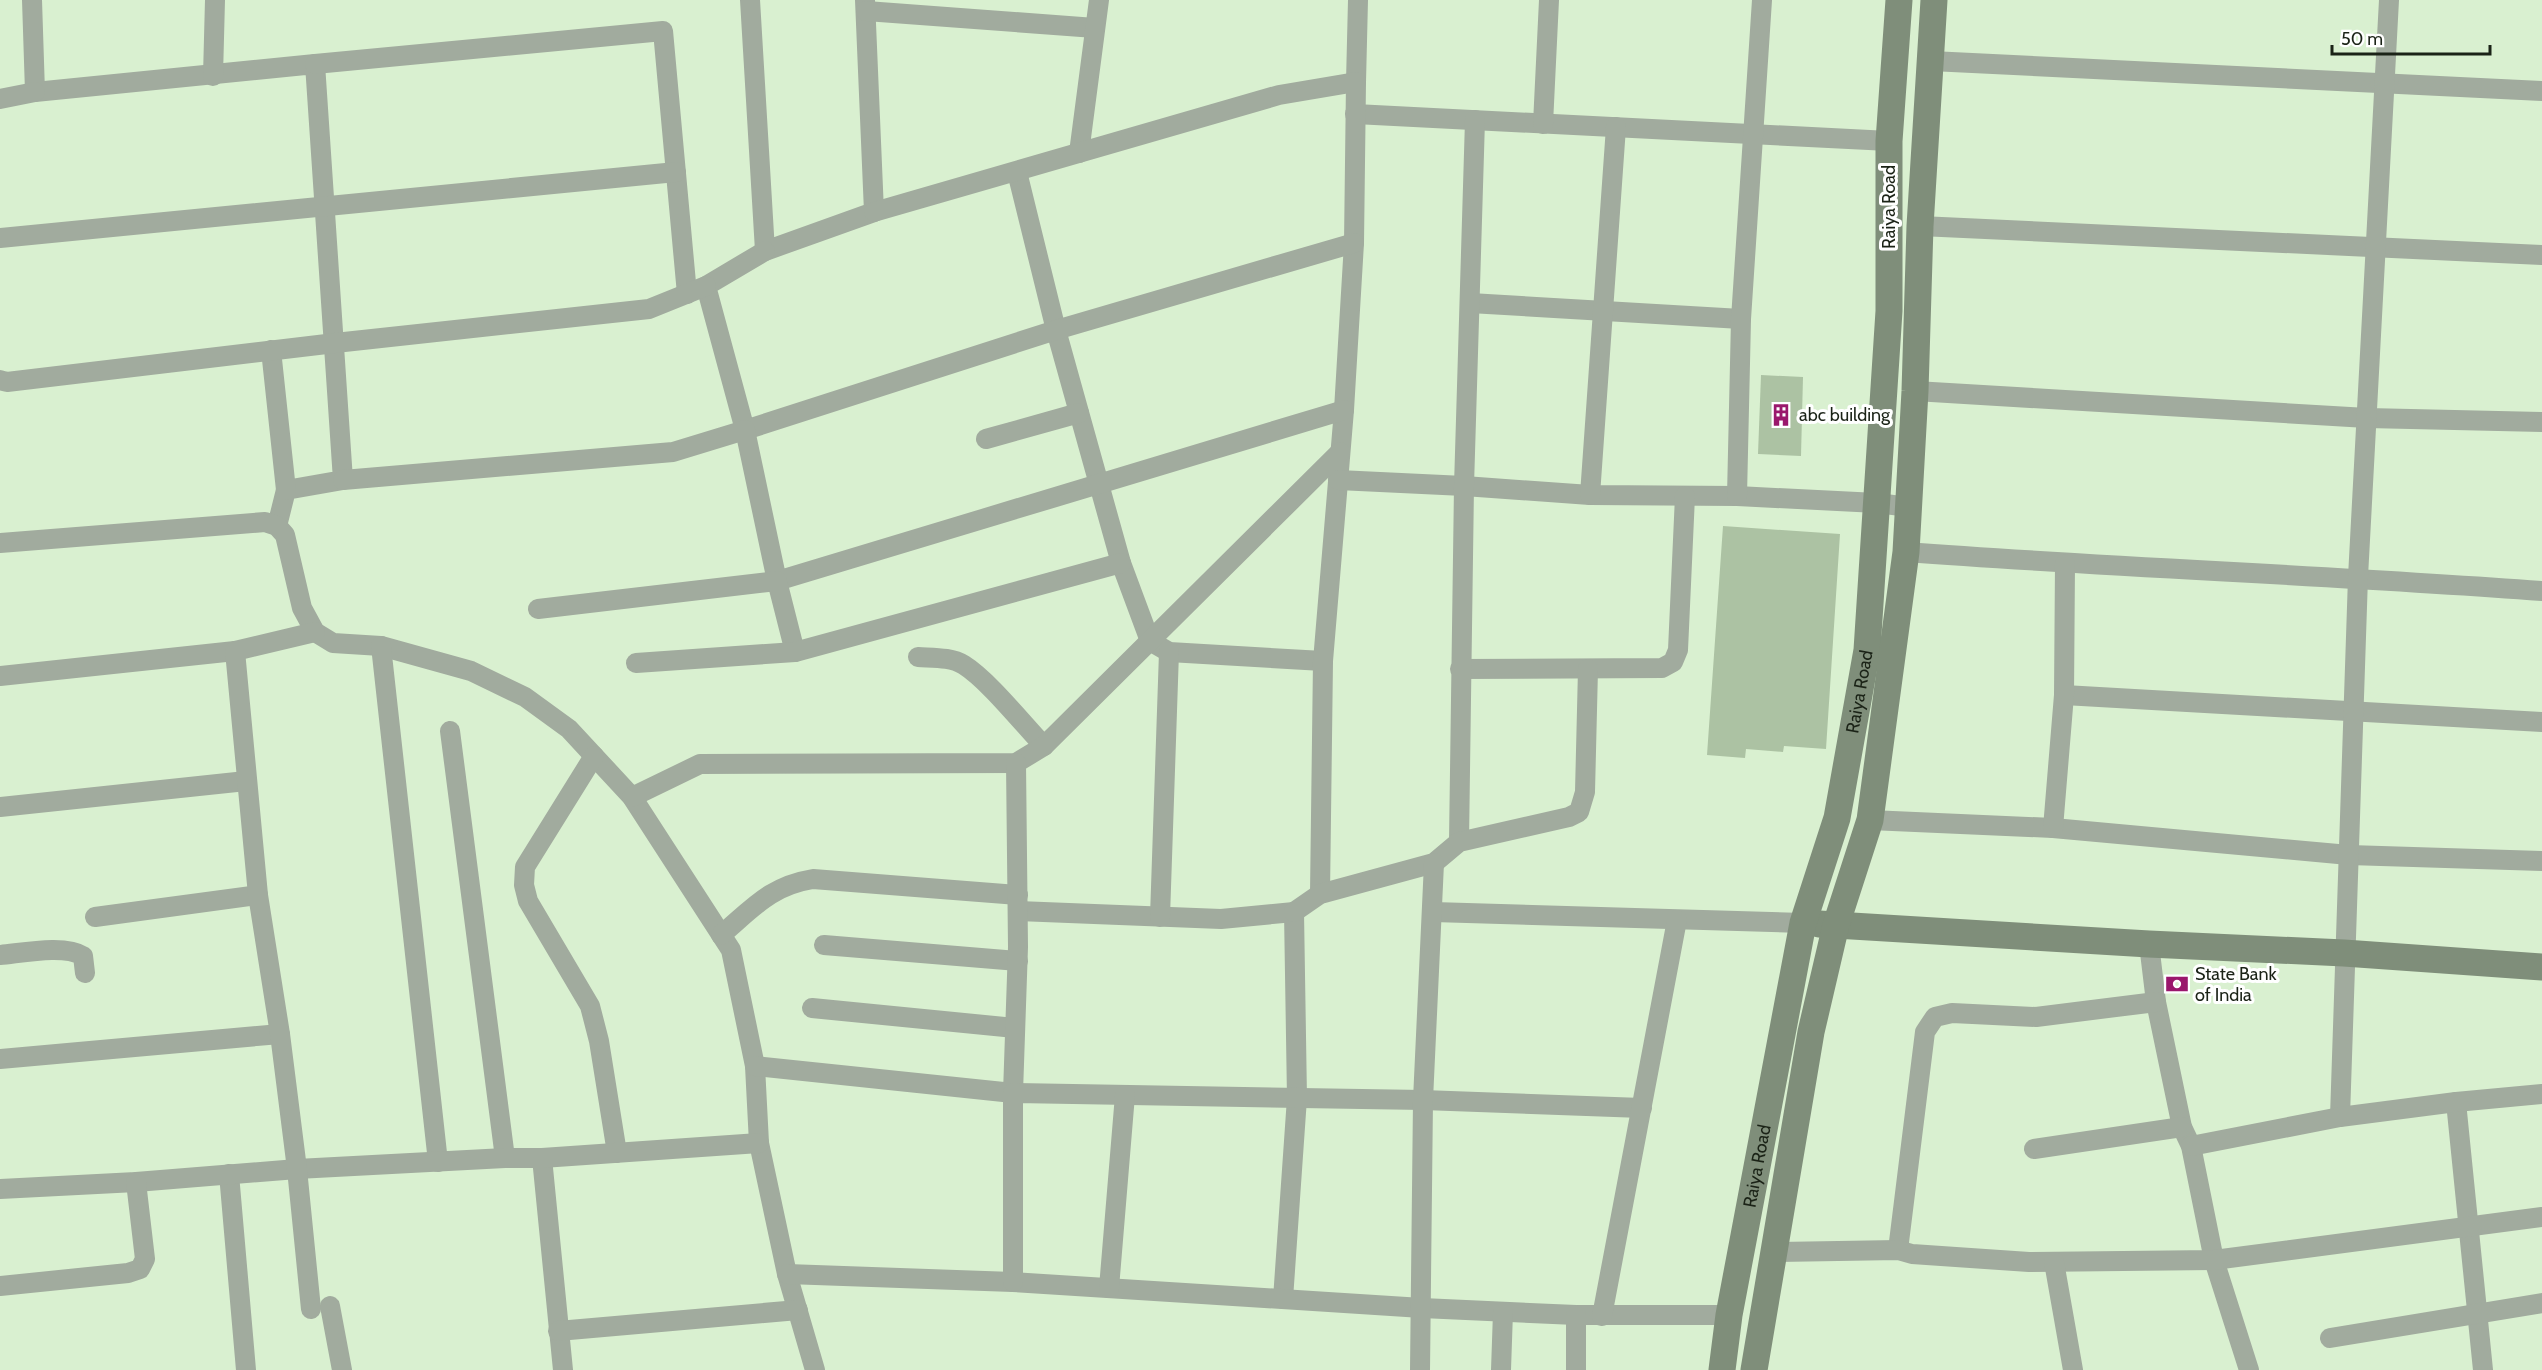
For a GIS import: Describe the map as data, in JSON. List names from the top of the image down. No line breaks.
{"streets":{"street":["Raiya Road"]},"places":{"building":["abc building"],"bank":["State Bank of India"]},"scale_bar":"50 m"}
